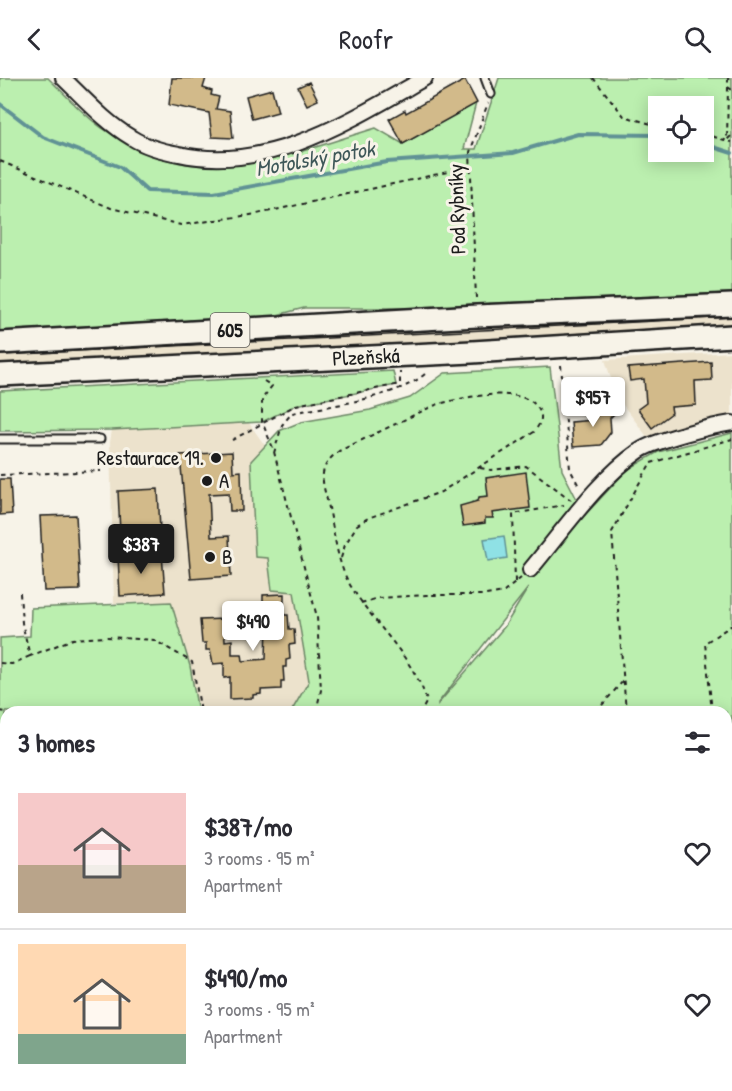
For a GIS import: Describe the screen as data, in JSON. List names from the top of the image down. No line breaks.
{"streets":{"main road":["605","Plzeňská"],"path":["Pod Rybníky"]},"water":["Motolský potok"],"places":["Restaurace 19.","A","B"],"page":{"header":"Roofr","price":["$957","$387","$490"],"heading":"3 homes","list":[{"name":"$387/mo","note":"3 rooms · 95 m² · Apartment"},{"name":"$490/mo","note":"3 rooms · 95 m² · Apartment"}]}}
